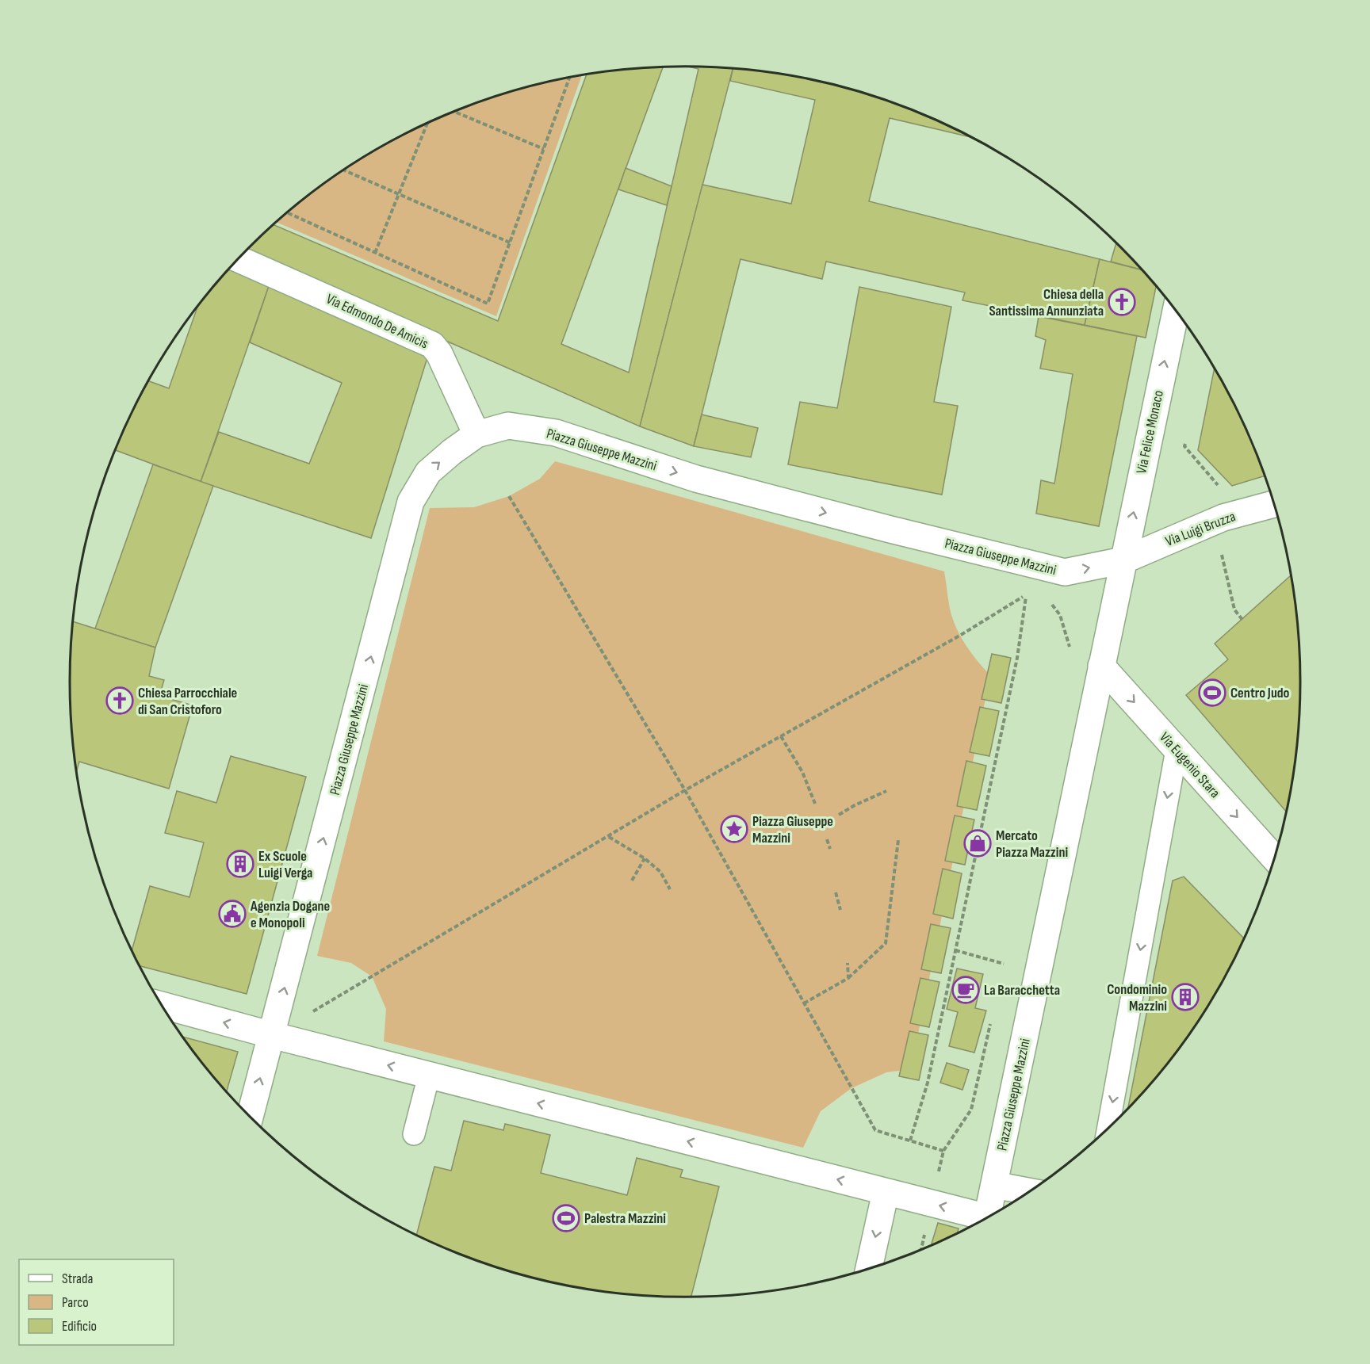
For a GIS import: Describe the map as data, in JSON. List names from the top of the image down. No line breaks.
{"streets":{"street":["Via Edmondo De Amicis","Via Felice Monaco","Piazza Giuseppe Mazzini","Via Luigi Bruzza","Via Eugenio Stara"]},"crossings":[["Via Edmondo De Amicis","Piazza Giuseppe Mazzini"],["Via Felice Monaco","Piazza Giuseppe Mazzini"],["Via Felice Monaco","Via Luigi Bruzza"],["Piazza Giuseppe Mazzini","Via Luigi Bruzza"],["Piazza Giuseppe Mazzini","Via Eugenio Stara"]],"one_way":["Via Felice Monaco","Via Eugenio Stara"],"places":{"church":["Chiesa della Santissima Annunziata","Chiesa Parrocchiale di San Cristoforo"],"sports":["Centro Judo","Palestra Mazzini"],"place":["Piazza Giuseppe Mazzini"],"shop":["Mercato Piazza Mazzini"],"building":["Ex Scuole Luigi Verga","Condominio Mazzini"],"public building":["Agenzia Dogane e Monopoli"],"cafe":["La Baracchetta"]},"legend":["Strada","Parco","Edificio"]}
